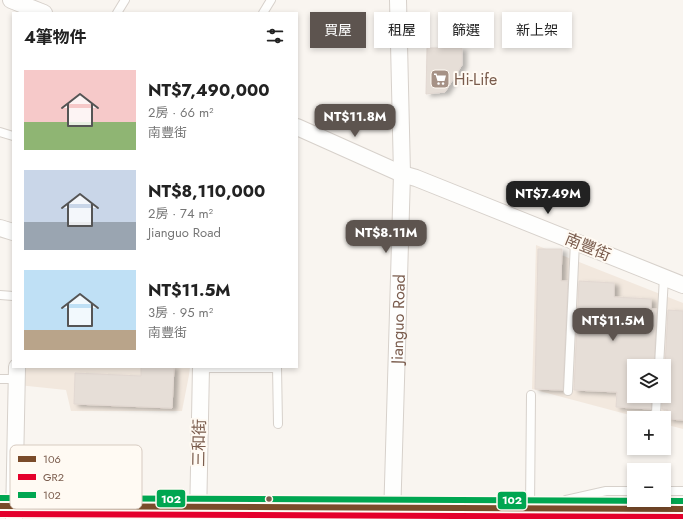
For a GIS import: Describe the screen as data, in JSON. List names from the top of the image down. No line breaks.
{"streets":{"street":["南豐街","Jianguo Road","三和街"]},"crossings":[["南豐街","Jianguo Road"]],"places":{"supermarket":["Hi-Life"]},"lines":["transit line 102","transit line 106","transit line GR2"],"legend":["106","GR2","102"],"page":{"chip":["買屋","租屋","篩選","新上架"],"heading":"4筆物件","list":[{"name":"NT$7,490,000","note":"2房 · 66 m² · 南豐街"},{"name":"NT$8,110,000","note":"2房 · 74 m² · Jianguo Road"},{"name":"NT$11.5M","note":"3房 · 95 m² · 南豐街"}],"price":["NT$11.8M","NT$7.49M","NT$8.11M","NT$11.5M"],"map_buttons":["+","−"]}}
